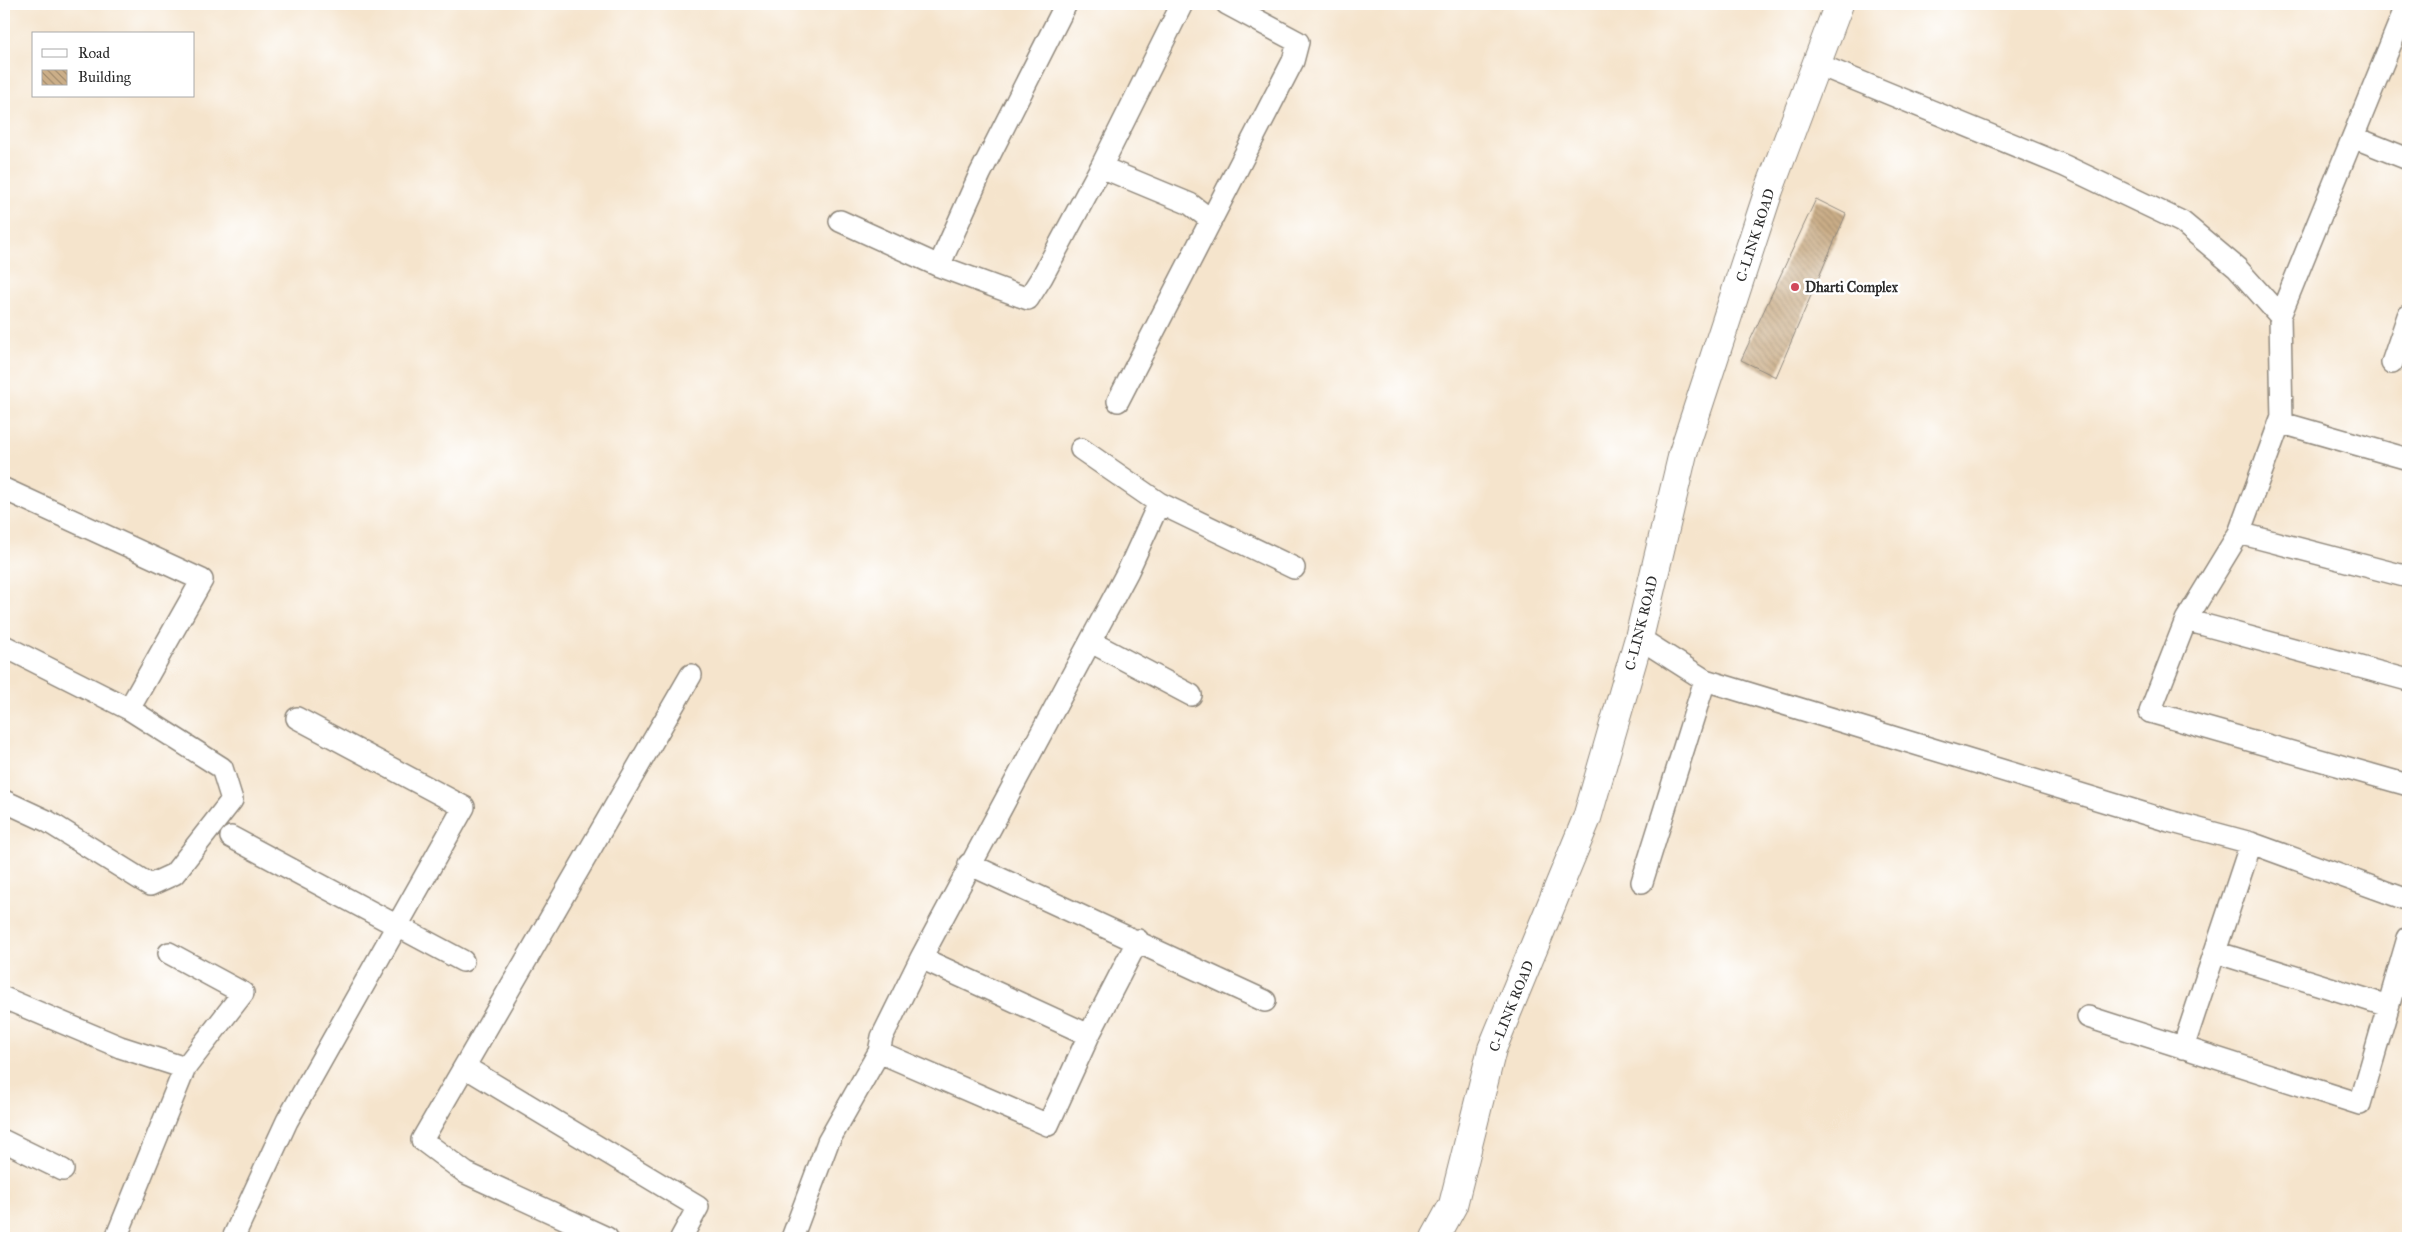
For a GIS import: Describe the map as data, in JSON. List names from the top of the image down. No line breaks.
{"streets":{"street":["C-LINK ROAD"]},"places":["Dharti Complex"],"legend":["Road","Building"]}
